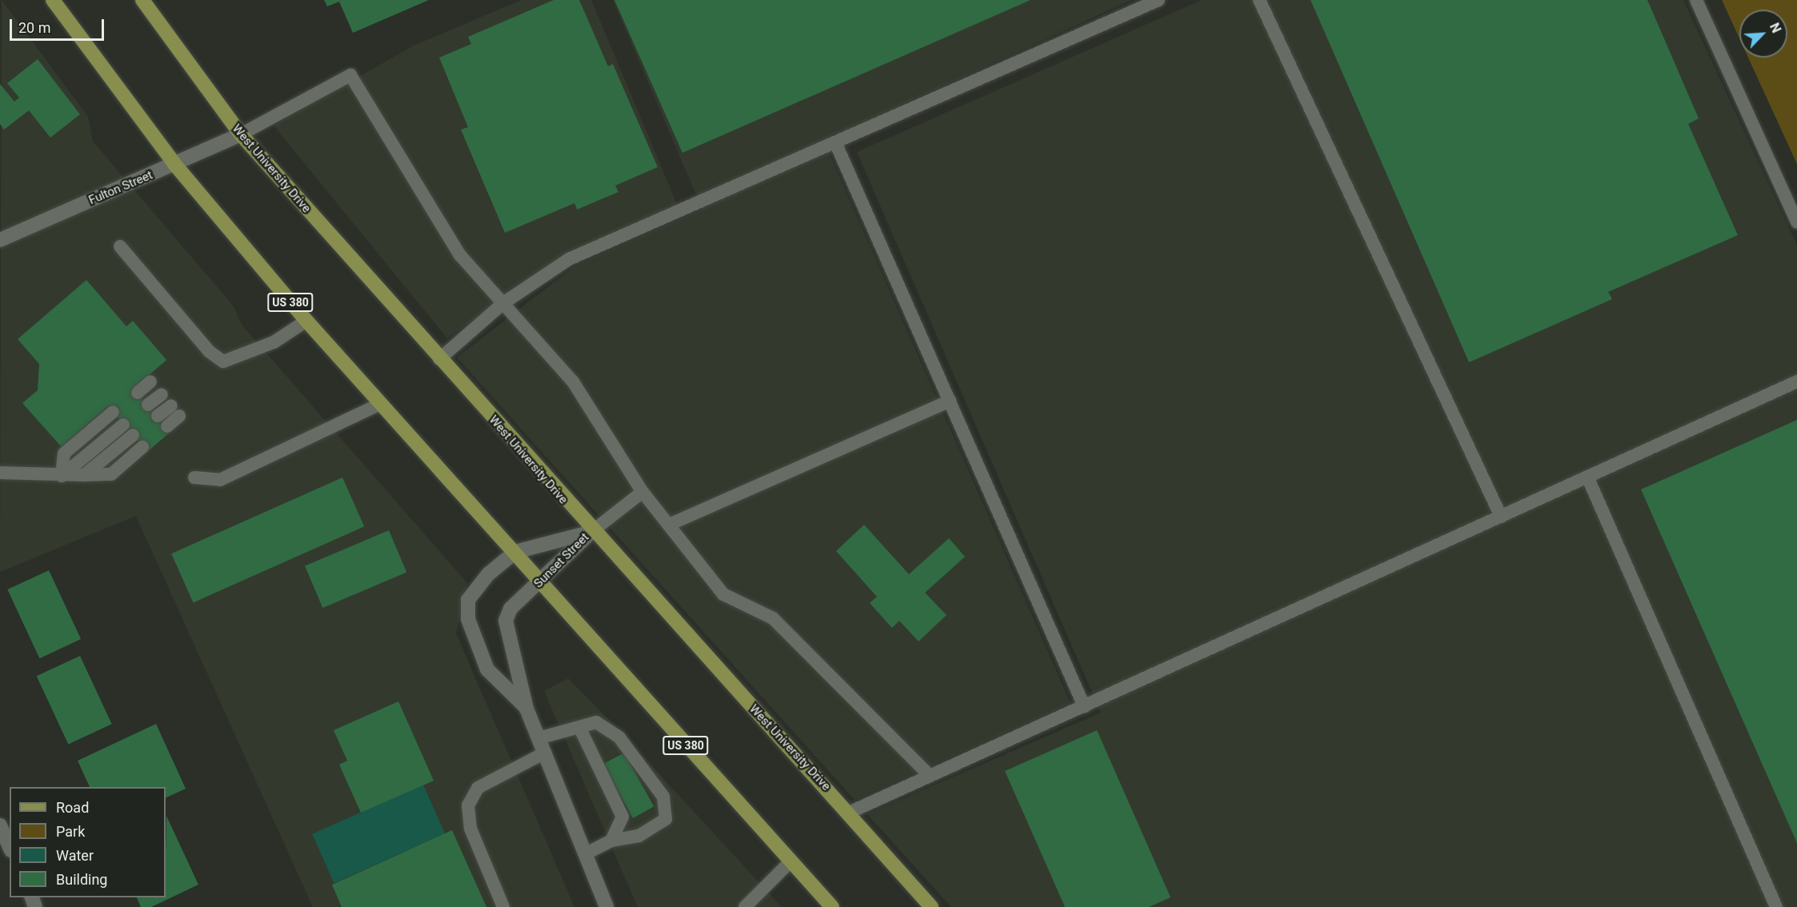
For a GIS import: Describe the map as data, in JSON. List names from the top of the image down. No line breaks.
{"streets":{"main road":["West University Drive","US 380"],"street":["Fulton Street","Sunset Street"]},"crossings":[["West University Drive","Fulton Street"],["West University Drive","Sunset Street"],["Fulton Street","US 380"],["US 380","Sunset Street"]],"legend":["Road","Park","Water","Building"],"scale_bar":"20 m","north":"top right"}
